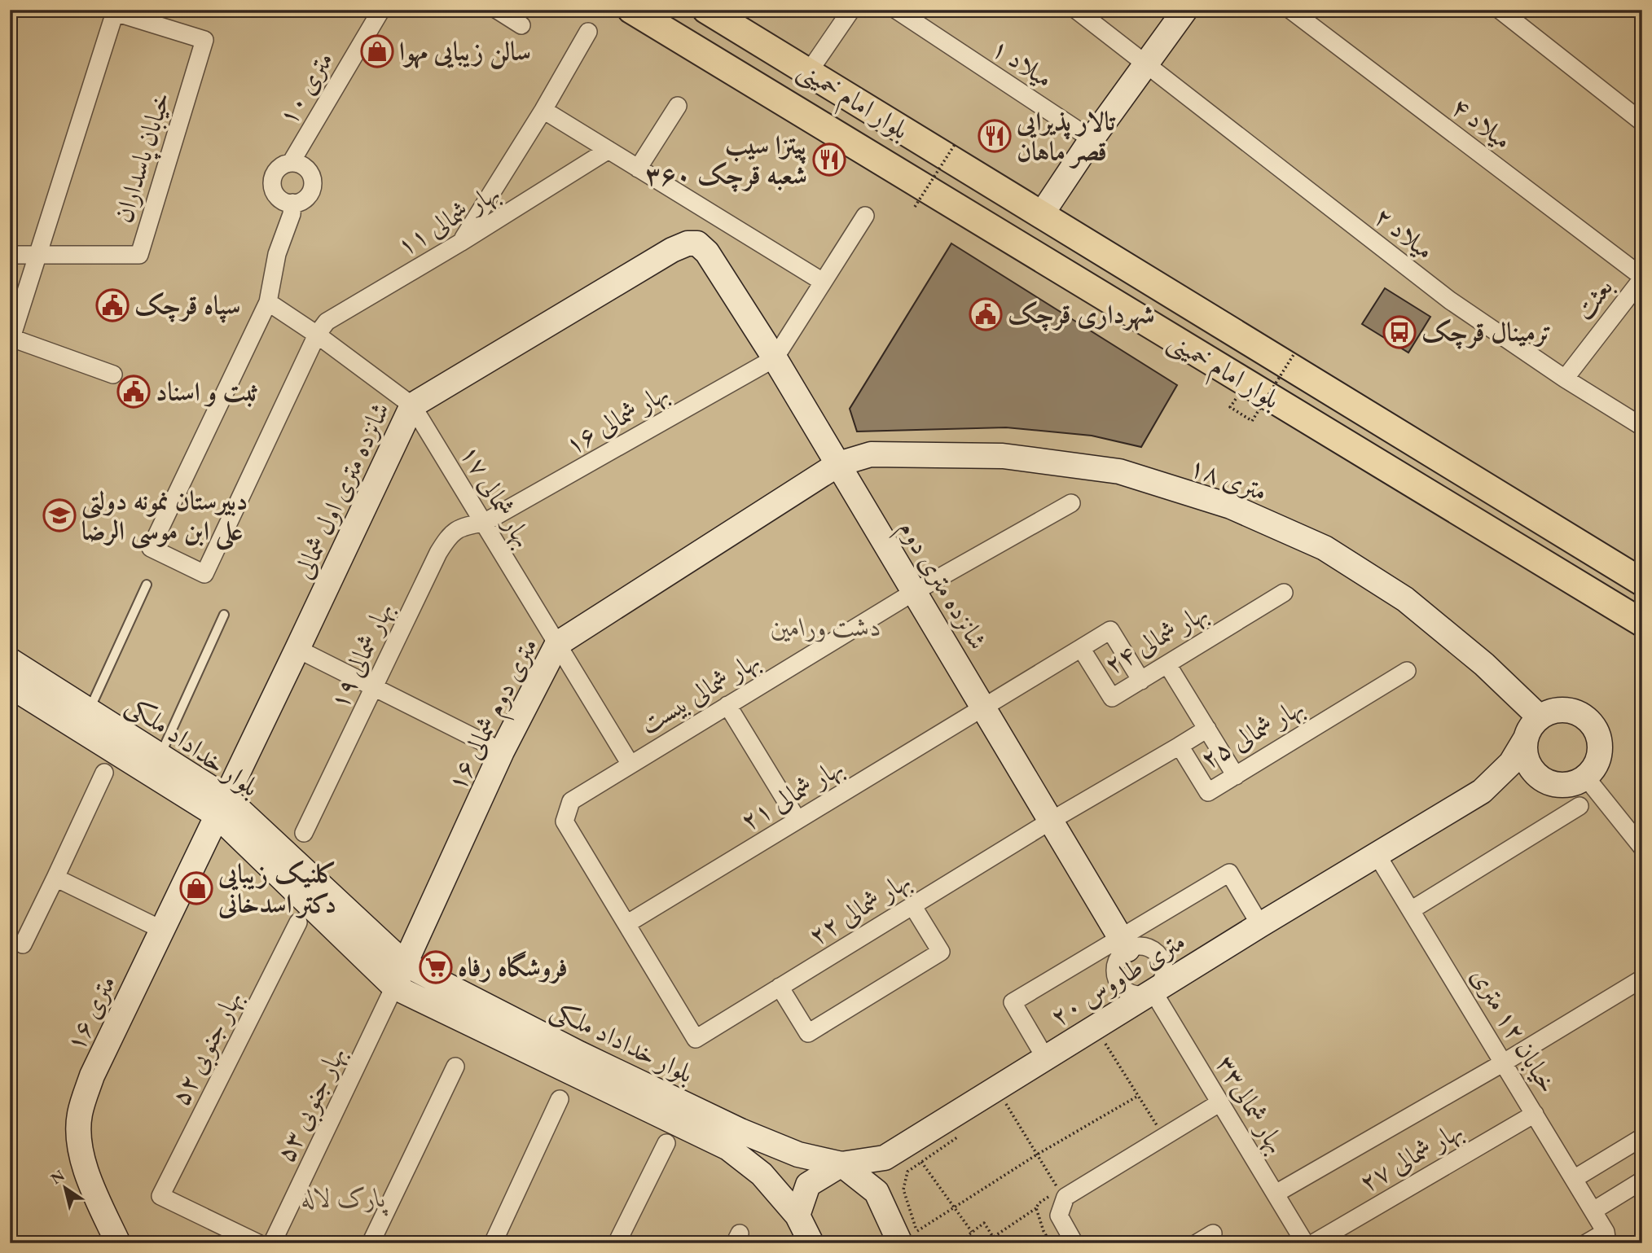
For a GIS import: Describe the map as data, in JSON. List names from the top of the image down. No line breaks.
{"streets":{"main road":["بلوار امام خمینی"],"street":["میلاد ۱","۱۰ متری","میلاد ۴","خیابان پاسداران","بهار شمالی ۱۱","میلاد ۲","بعثت","بهار شمالی ۱۶","۱۸ متری","شانزده متری اول شمالی","بهار شمالی ۱۷","شانزده متری دوم","بهار شمالی ۲۴","بهار شمالی ۱۹","بهار شمالی بیست","۱۶ متری دوم شمالی","بهار شمالی ۲۵","بلوار خداداد ملکی","بهار شمالی ۲۱","بهار شمالی ۲۲","۲۰ متری طاووس","۱۶ متری","خیابان ۱۲ متری","بهار جنوبی ۵۲","بهار جنوبی ۵۳","بهار شمالی۳۳","بهار شمالی ۲۷"]},"crossings":[["میلاد ۴","بعثت"],["بهار شمالی ۱۱","بهار شمالی ۱۷"],["میلاد ۲","بعثت"],["بهار شمالی ۱۶","بهار شمالی ۱۷"],["بهار شمالی ۱۶","شانزده متری دوم"],["بهار شمالی ۱۶","بهار شمالی ۱۹"],["۱۸ متری","شانزده متری دوم"],["۱۸ متری","۱۶ متری دوم شمالی"],["۱۸ متری","۲۰ متری طاووس"],["شانزده متری اول شمالی","بهار شمالی ۱۷"],["شانزده متری اول شمالی","شانزده متری دوم"],["شانزده متری اول شمالی","بلوار خداداد ملکی"],["شانزده متری اول شمالی","۱۶ متری"],["بهار شمالی ۱۷","بهار شمالی ۱۹"],["بهار شمالی ۱۷","بهار شمالی بیست"],["بهار شمالی ۱۷","۱۶ متری دوم شمالی"],["شانزده متری دوم","بهار شمالی ۲۴"],["شانزده متری دوم","بهار شمالی بیست"],["شانزده متری دوم","۱۶ متری دوم شمالی"],["شانزده متری دوم","بهار شمالی ۲۵"],["شانزده متری دوم","بهار شمالی ۲۱"],["شانزده متری دوم","بهار شمالی ۲۲"],["شانزده متری دوم","۲۰ متری طاووس"],["شانزده متری دوم","بهار شمالی۳۳"],["بهار شمالی ۲۴","بهار شمالی ۲۱"],["بهار شمالی بیست","بهار شمالی ۲۱"],["بهار شمالی بیست","بهار شمالی ۲۲"],["۱۶ متری دوم شمالی","بلوار خداداد ملکی"],["۱۶ متری دوم شمالی","بهار جنوبی ۵۳"],["بهار شمالی ۲۵","بهار شمالی ۲۲"],["بلوار خداداد ملکی","۲۰ متری طاووس"],["بلوار خداداد ملکی","۱۶ متری"],["بلوار خداداد ملکی","بهار جنوبی ۵۳"],["بهار شمالی ۲۱","بهار شمالی ۲۲"],["۲۰ متری طاووس","خیابان ۱۲ متری"],["۲۰ متری طاووس","بهار شمالی۳۳"],["خیابان ۱۲ متری","بهار شمالی ۲۷"]],"parks":["دشت ورامین","پارک لاله"],"places":{"shop":["سالن زیبایی مهوا","کلنیک زیبایی دکتر اسدخانی"],"restaurant":["تالار پذیرایی قصر ماهان","پیتزا سیب ۳۶۰ شعبه قرچک"],"public building":["سپاه قرچک","شهرداری قرچک","ثبت و اسناد"],"bus stop":["ترمینال قرچک"],"school or university":["دبیرستان نمونه دولتی علی ابن موسی الرضا"],"supermarket":["فروشگاه رفاه"]},"north":"top left"}
